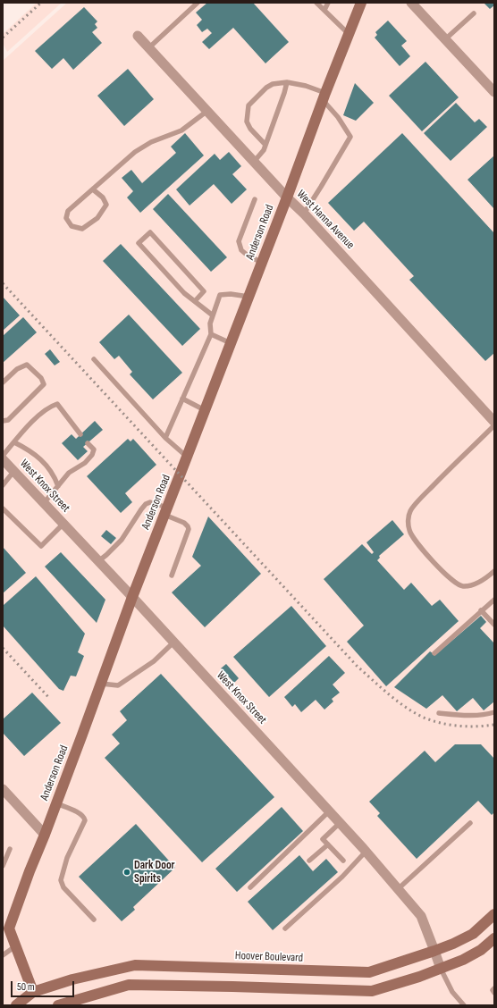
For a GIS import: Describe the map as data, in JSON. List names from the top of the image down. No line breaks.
{"streets":{"street":["West Hanna Avenue","Anderson Road","West Knox Street","Hoover Boulevard"]},"crossings":[["West Hanna Avenue","Anderson Road"],["Anderson Road","West Knox Street"],["Anderson Road","Hoover Boulevard"],["West Knox Street","Hoover Boulevard"]],"places":["Dark Door Spirits"],"scale_bar":"50 m"}
